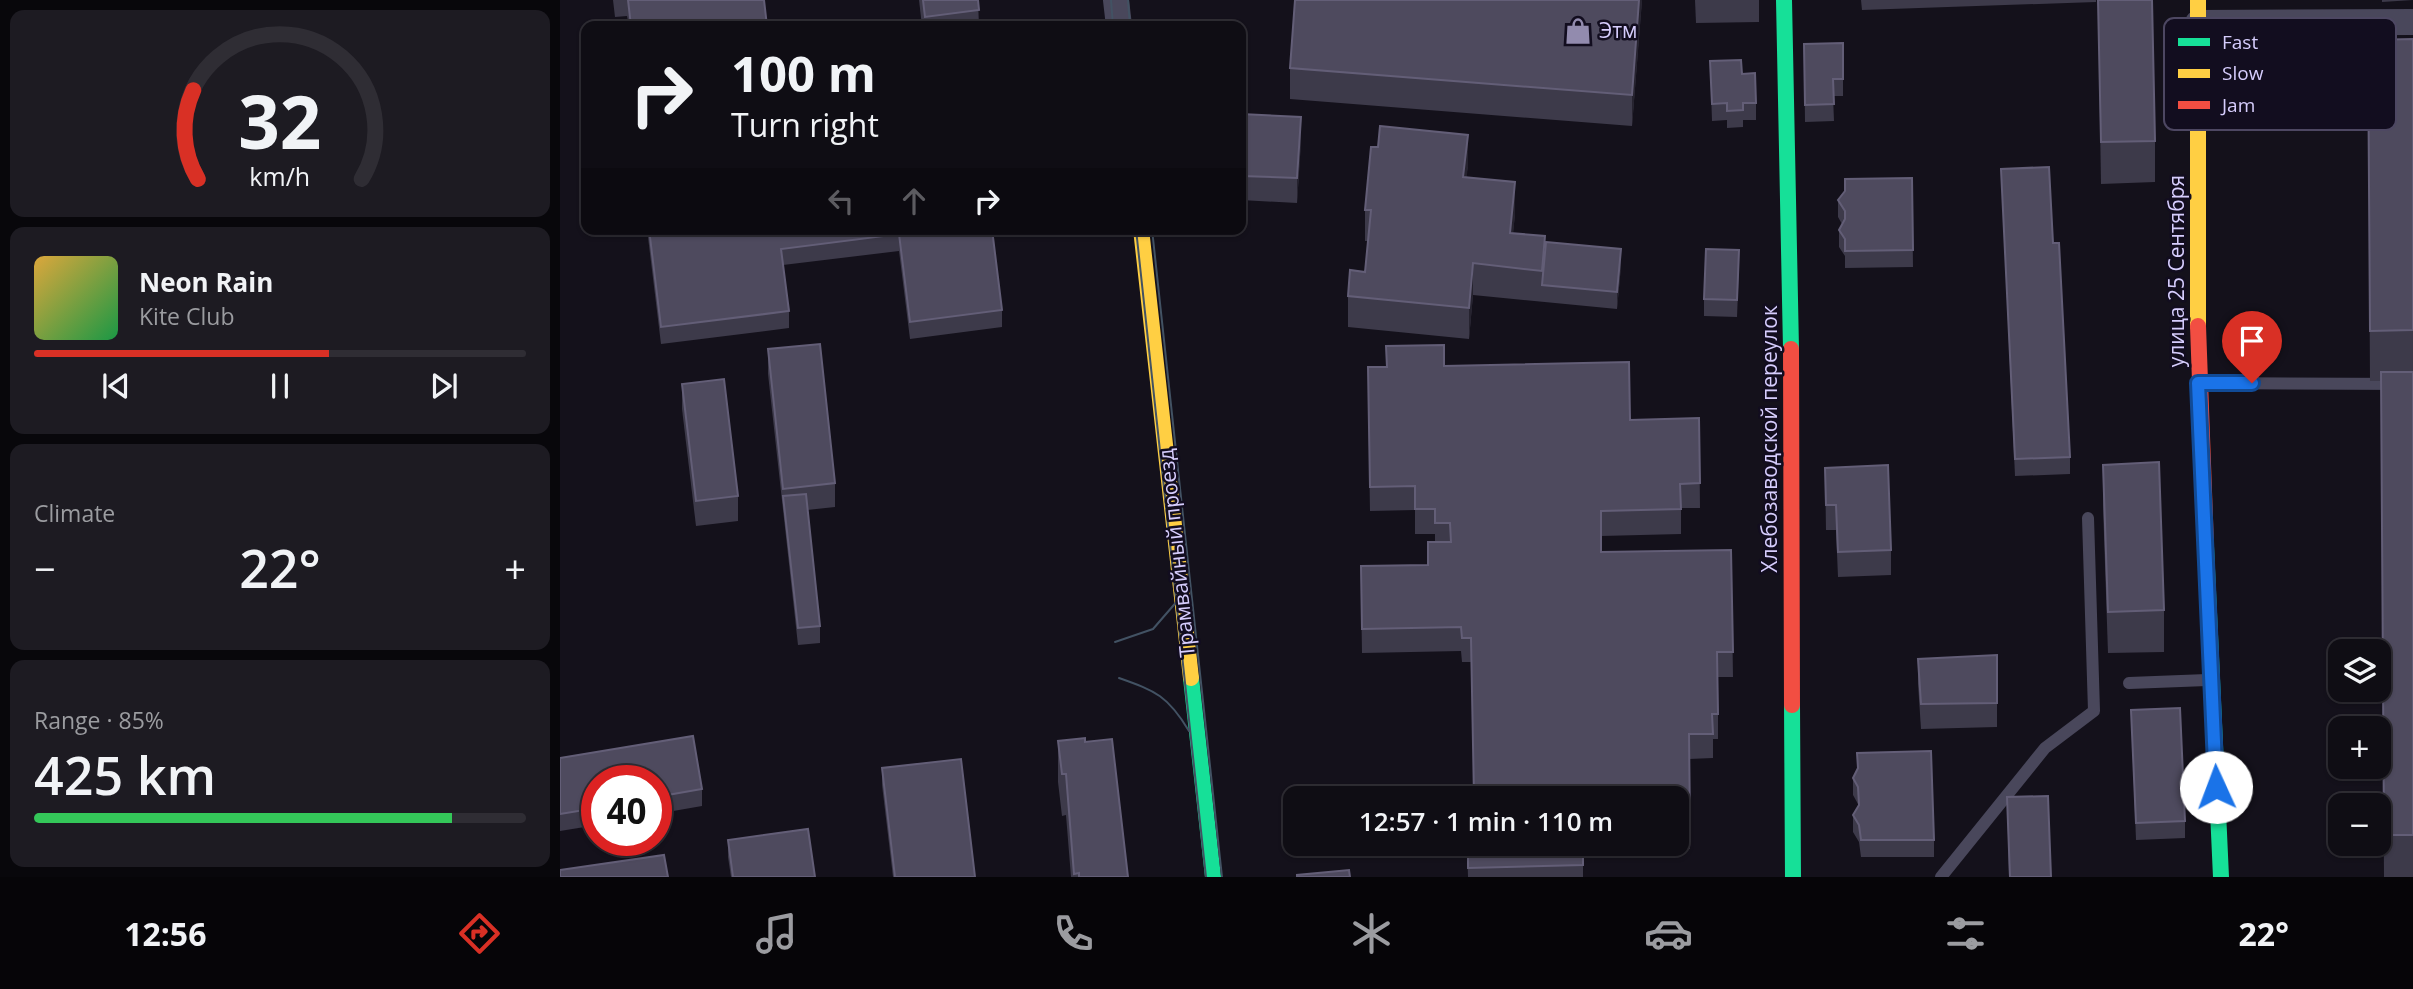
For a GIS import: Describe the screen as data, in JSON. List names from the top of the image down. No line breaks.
{"streets":{"street":["улица 25 Сентября","Хлебозаводской переулок","Трамвайный проезд"]},"places":{"shop":["Этм"]},"legend":["Fast","Slow","Jam"],"page":{"turn":["100 m","Turn right"],"song":["Neon Rain","Kite Club"],"tile":["Climate",["Range · 85%","425 km"]],"heat":["−","22°","+"],"map_buttons":["+","−"],"limit":"40","trip":"12:57 · 1 min · 110 m","tabs":["12:56","22°"],"gauge":["32","km/h"]}}
